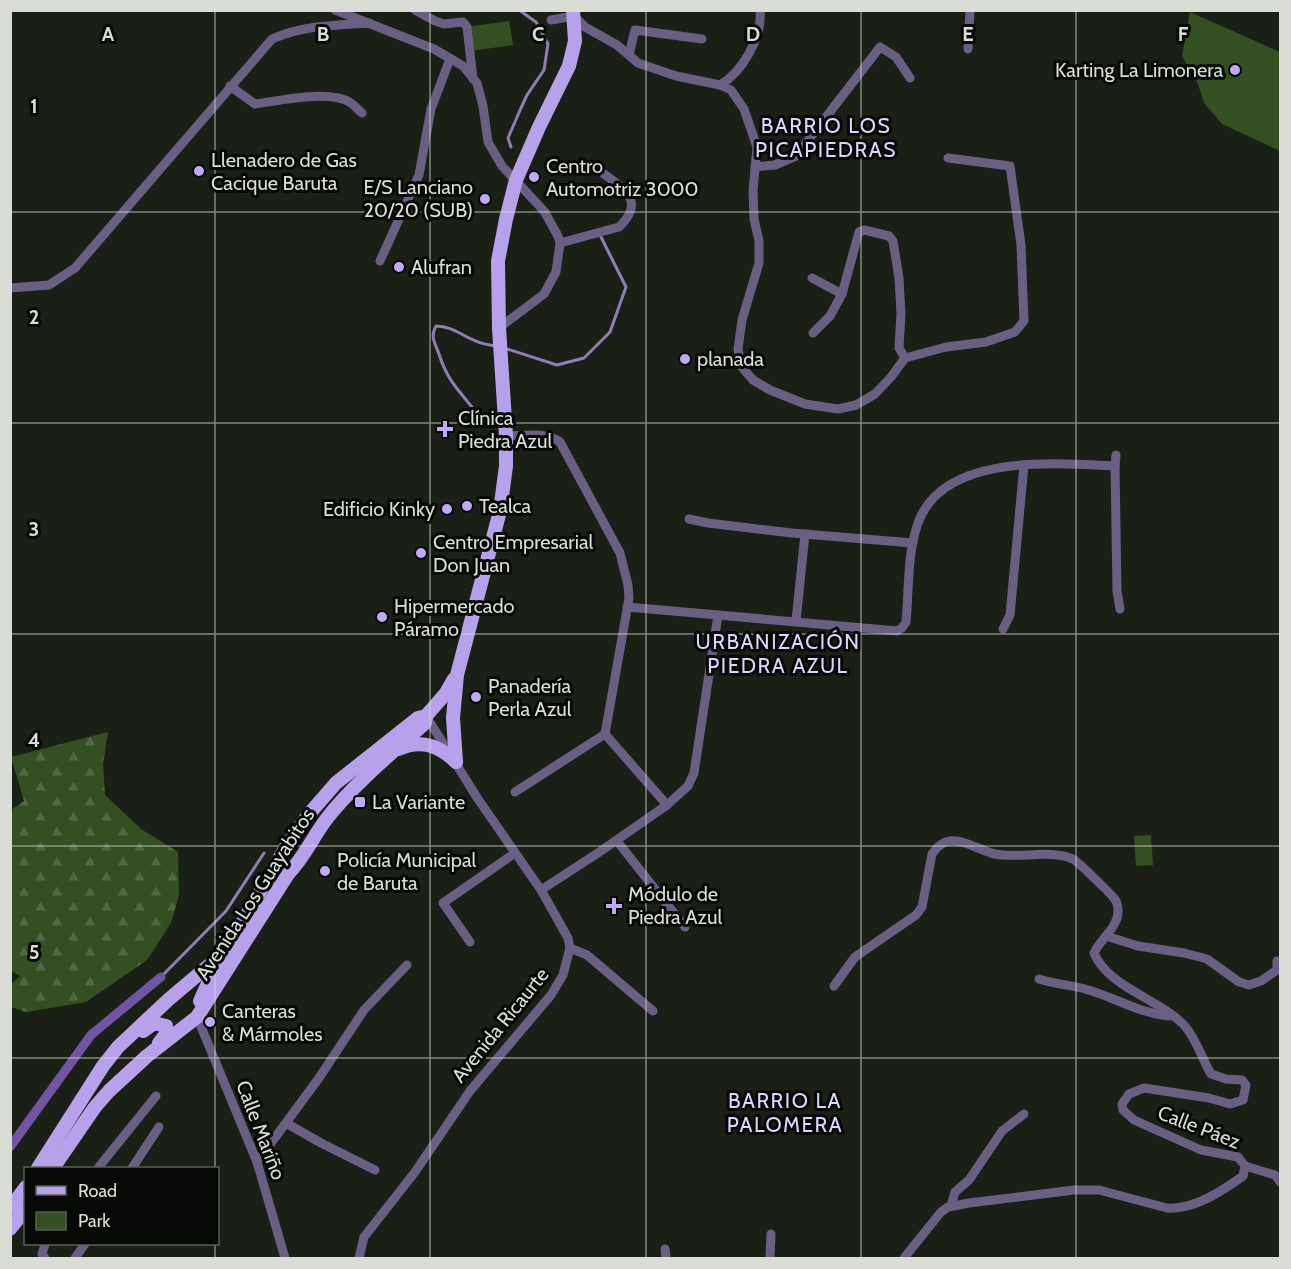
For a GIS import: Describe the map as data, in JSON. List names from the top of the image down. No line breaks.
{"streets":{"main road":["Avenida Los Guayabitos"],"street":["Avenida Ricaurte","Calle Páez","Calle Mariño"]},"crossings":[["Avenida Los Guayabitos","Calle Mariño"]],"districts":["BARRIO LOS PICAPIEDRAS","URBANIZACIÓN PIEDRA AZUL","BARRIO LA PALOMERA"],"places":{"other":["Karting La Limonera","Llenadero de Gas Cacique Baruta","Centro Automotriz 3000","E/S Lanciano 20/20 (SUB)","Alufran","planada","Tealca","Edificio Kinky","Centro Empresarial Don Juan","Hipermercado Páramo","Panadería Perla Azul","Policía Municipal de Baruta","Canteras & Mármoles"],"health":["Clínica Piedra Azul","Módulo de Piedra Azul"],"transit":["La Variante"]},"legend":["Road","Park"],"grid":{"columns":["A","B","C","D","E","F"],"rows":["1","2","3","4","5"]}}
